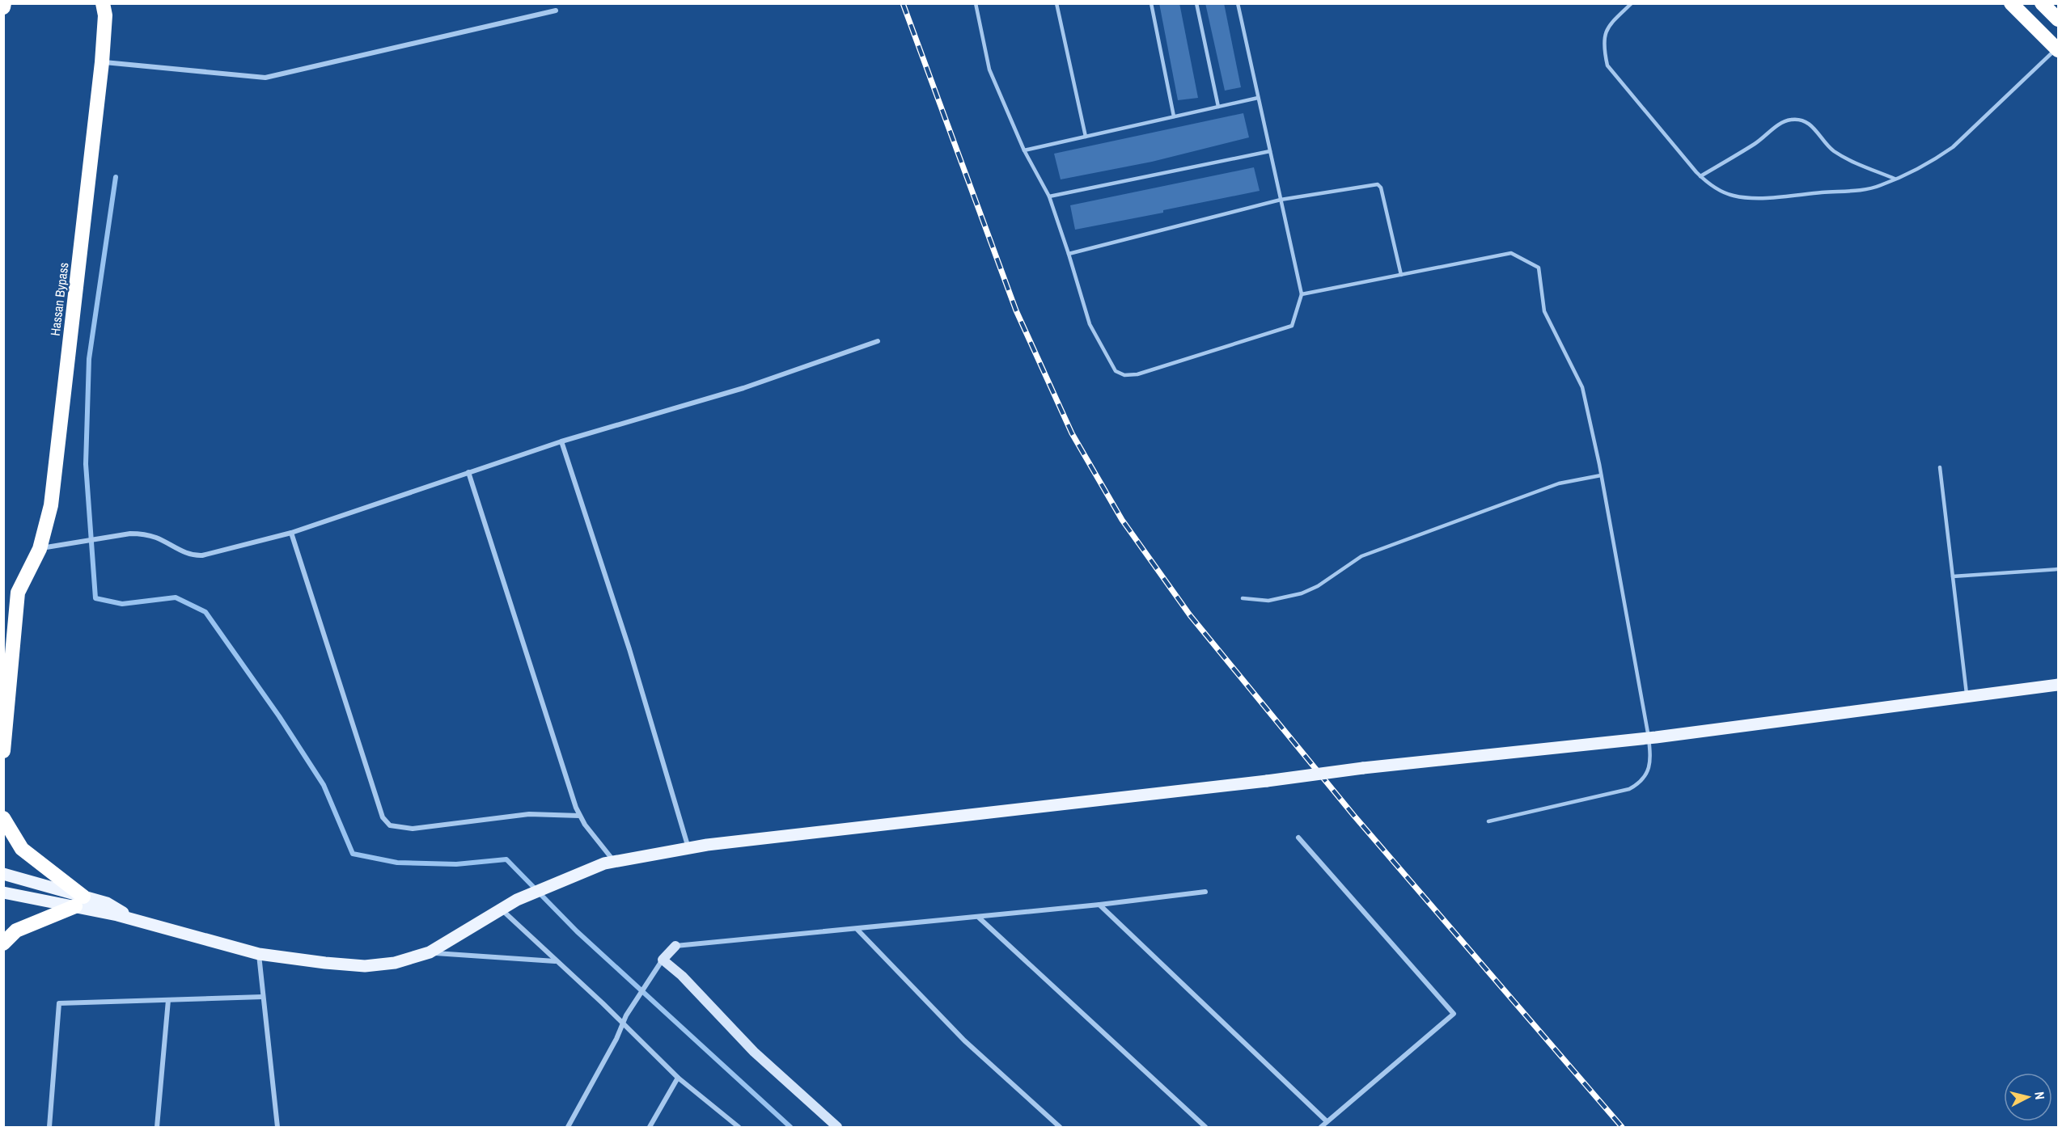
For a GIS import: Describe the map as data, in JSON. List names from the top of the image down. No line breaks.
{"streets":{"highway":["Hassan Bypass"]},"north":"right"}
